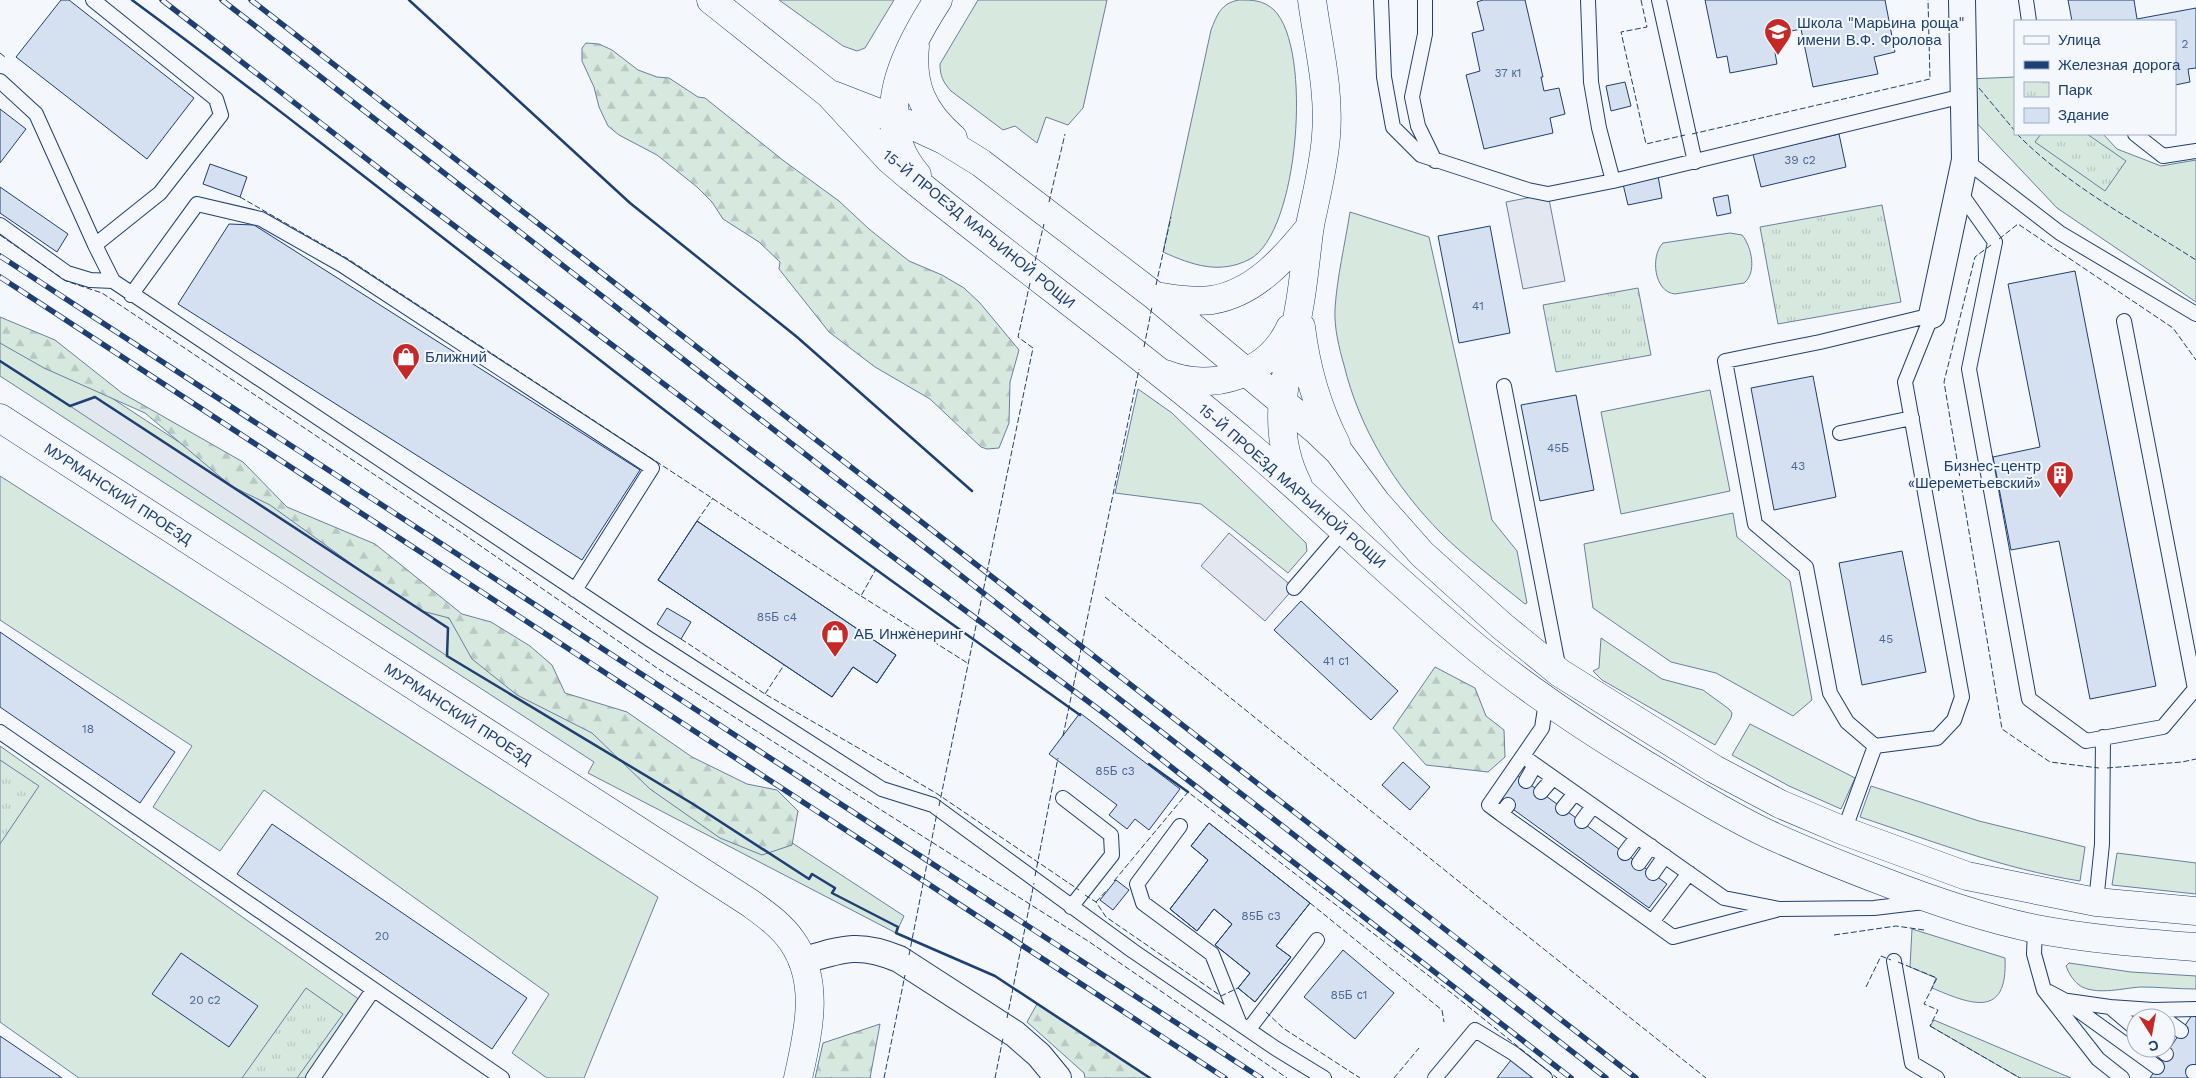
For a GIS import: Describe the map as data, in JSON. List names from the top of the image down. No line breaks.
{"streets":{"main road":["15-Й ПРОЕЗД МАРЬИНОЙ РОЩИ","МУРМАНСКИЙ ПРОЕЗД"]},"places":{"school or university":["Школа \"Марьина роща\" имени В.Ф. Фролова"],"shop":["Ближний","АБ Инженеринг"],"building":["Бизнес-центр «Шереметьевский»"]},"house_numbers":["2","37 к1","39 с2","41","45Б","43","85Б c4","45","41 с1","18","85Б с3","85Б с3","20","85Б с1","20 с2"],"legend":["Улица","Железная дорога","Парк","Здание"],"north":"bottom"}
